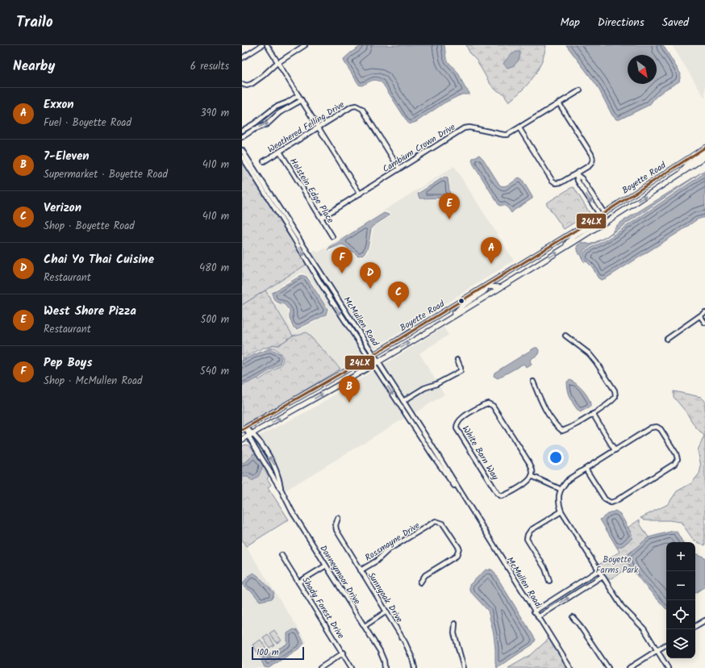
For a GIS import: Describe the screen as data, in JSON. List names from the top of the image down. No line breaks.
{"streets":{"main road":["Boyette Road"],"street":["Weathered Felling Drive","Cambium Crown Drive","Holstein Edge Place","McMullen Road","White Barn Way","Rossmayne Drive","Donneymoor Drive","Sunnyoak Drive","Shady Forest Drive"]},"crossings":[["Weathered Felling Drive","Cambium Crown Drive"],["Weathered Felling Drive","Holstein Edge Place"],["Cambium Crown Drive","Holstein Edge Place"],["Boyette Road","McMullen Road"],["Boyette Road","Donneymoor Drive"],["Rossmayne Drive","Sunnyoak Drive"]],"parks":["Boyette Farms Park"],"lines":["transit line 24LX"],"scale_bar":"100 m","north":"bottom right","page":{"header":"Trailo","nav":["Map","Directions","Saved"],"heading":["Nearby","6 results"],"list":[{"mark":"A","name":"Exxon","note":"Fuel · Boyette Road","value":"390 m"},{"mark":"B","name":"7-Eleven","note":"Supermarket · Boyette Road","value":"410 m"},{"mark":"C","name":"Verizon","note":"Shop · Boyette Road","value":"410 m"},{"mark":"D","name":"Chai Yo Thai Cuisine","note":"Restaurant","value":"480 m"},{"mark":"E","name":"West Shore Pizza","note":"Restaurant","value":"500 m"},{"mark":"F","name":"Pep Boys","note":"Shop · McMullen Road","value":"540 m"}],"pins":["E","A","F","D","C","B"],"map_buttons":["+","−"],"scale":"100 m"}}
